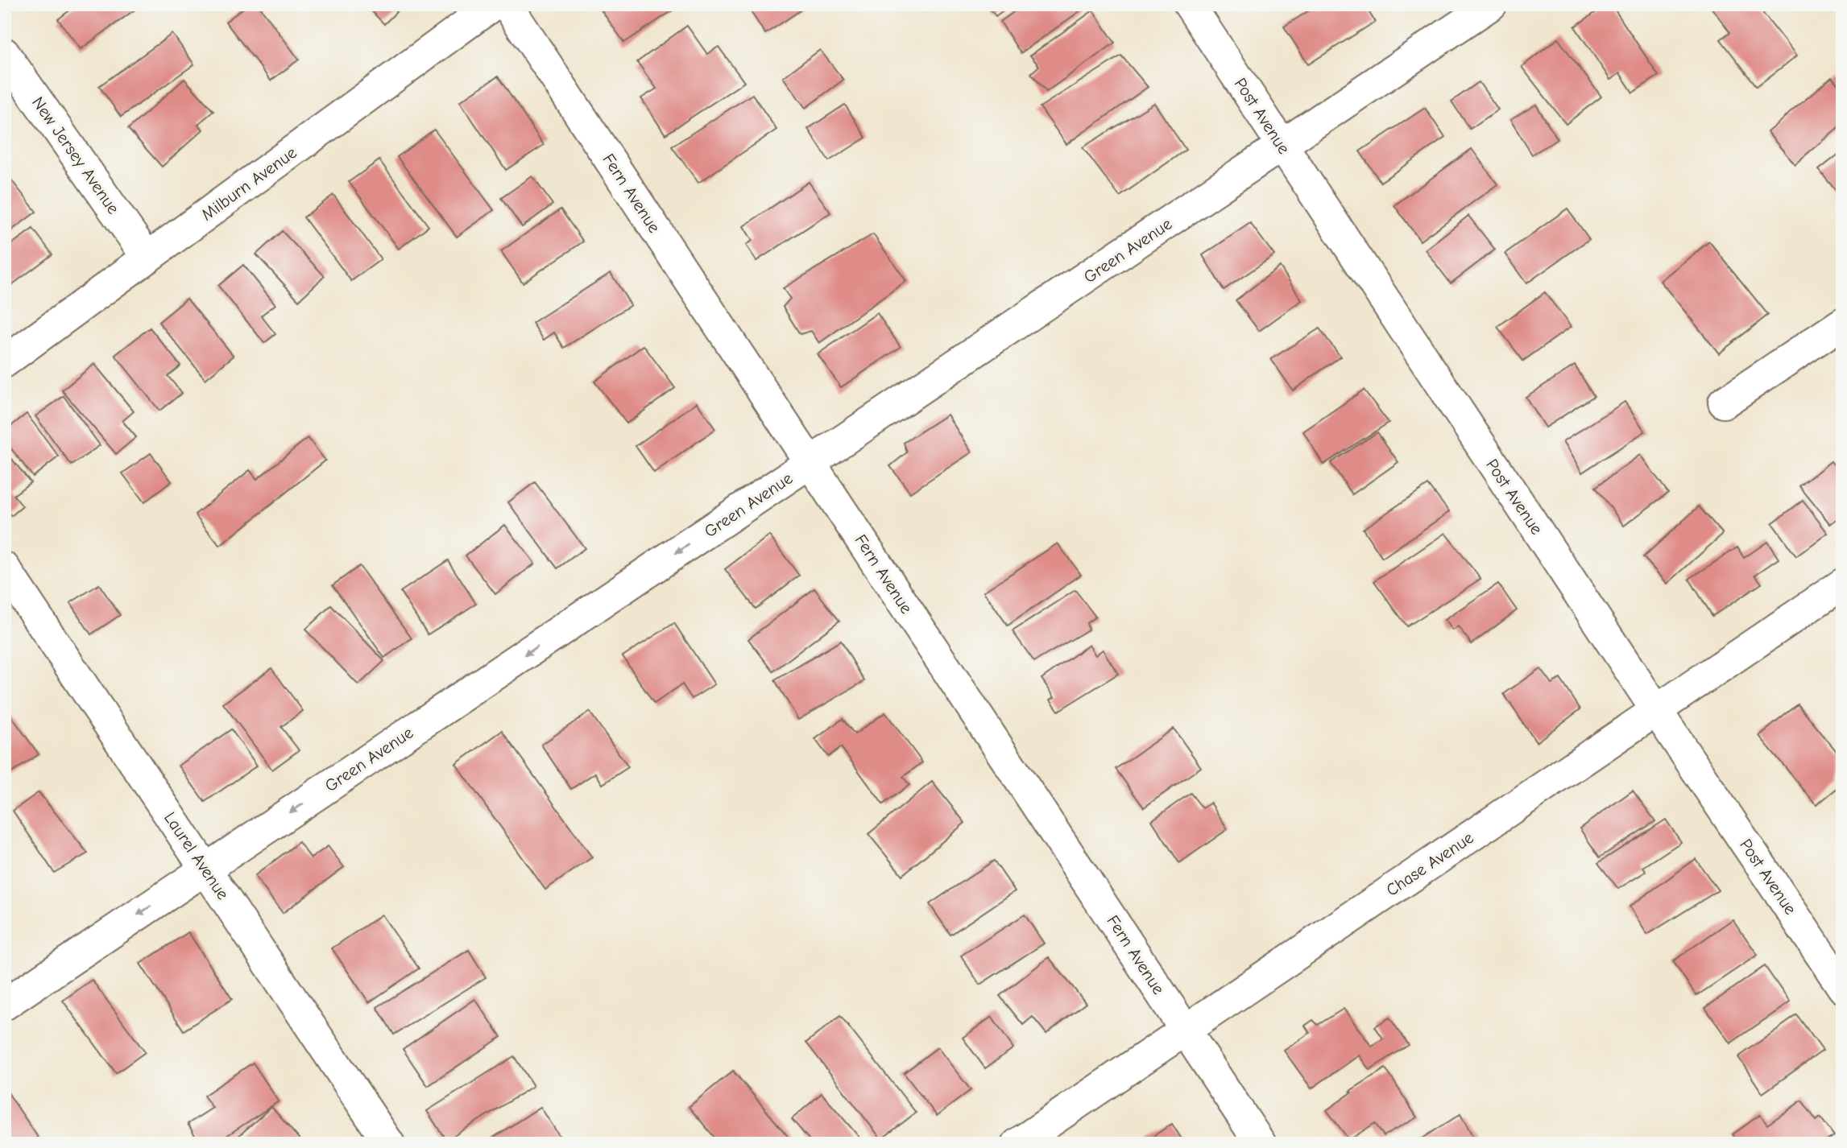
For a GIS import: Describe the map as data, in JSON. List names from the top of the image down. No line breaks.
{"streets":{"street":["Post Avenue","New Jersey Avenue","Milburn Avenue","Fern Avenue","Green Avenue","Laurel Avenue","Chase Avenue"]},"crossings":[["Post Avenue","Green Avenue"],["Post Avenue","Chase Avenue"],["New Jersey Avenue","Milburn Avenue"],["Fern Avenue","Green Avenue"],["Fern Avenue","Chase Avenue"],["Green Avenue","Laurel Avenue"]],"one_way":["Green Avenue"]}
